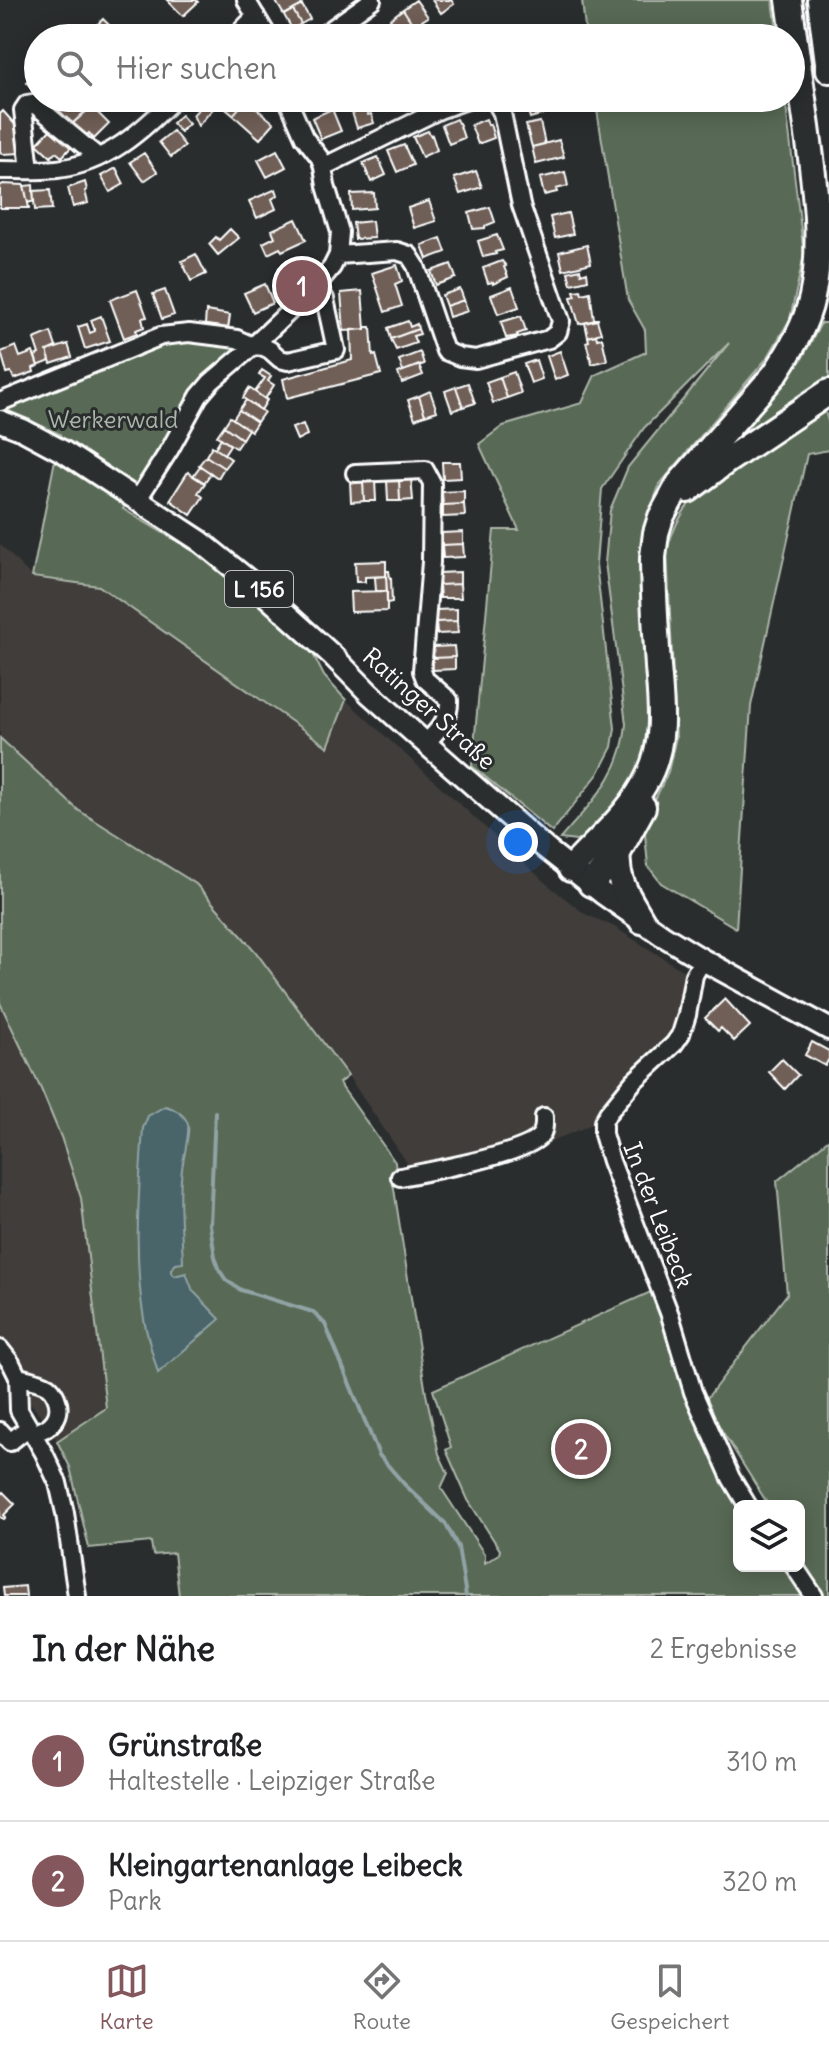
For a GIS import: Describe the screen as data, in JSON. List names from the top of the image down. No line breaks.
{"streets":{"main road":["L 156","Ratinger Straße"],"street":["In der Leibeck"]},"crossings":[["Ratinger Straße","In der Leibeck"]],"parks":["Werkerwald"],"page":{"search":"Hier suchen","pins":["1","2"],"heading":["In der Nähe","2 Ergebnisse"],"list":[{"mark":"1","name":"Grünstraße","note":"Haltestelle · Leipziger Straße","value":"310 m"},{"mark":"2","name":"Kleingartenanlage Leibeck","note":"Park","value":"320 m"}],"nav":["Karte","Route","Gespeichert"]}}
